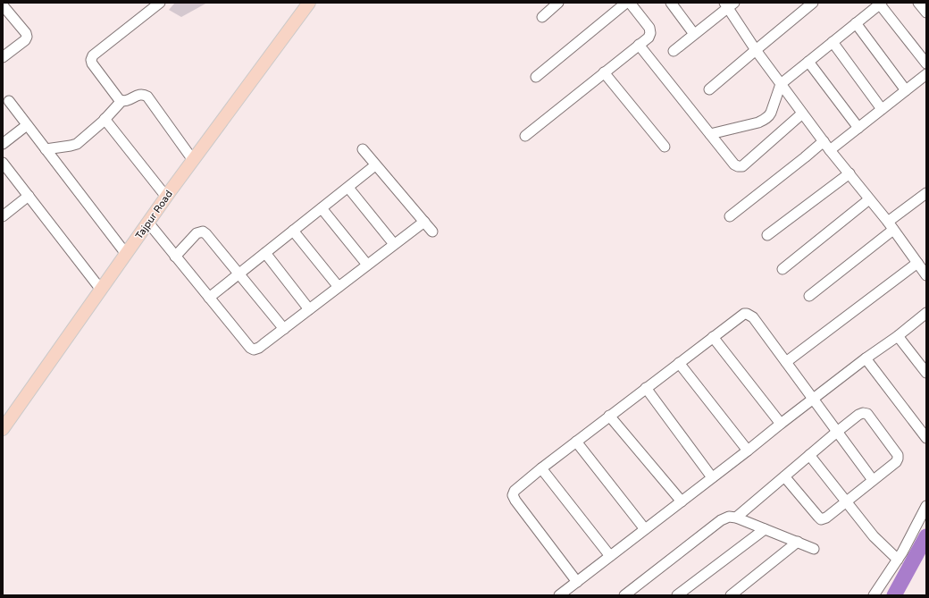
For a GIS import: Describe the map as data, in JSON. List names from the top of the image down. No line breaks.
{"streets":{"main road":["Tajpur Road"]}}
